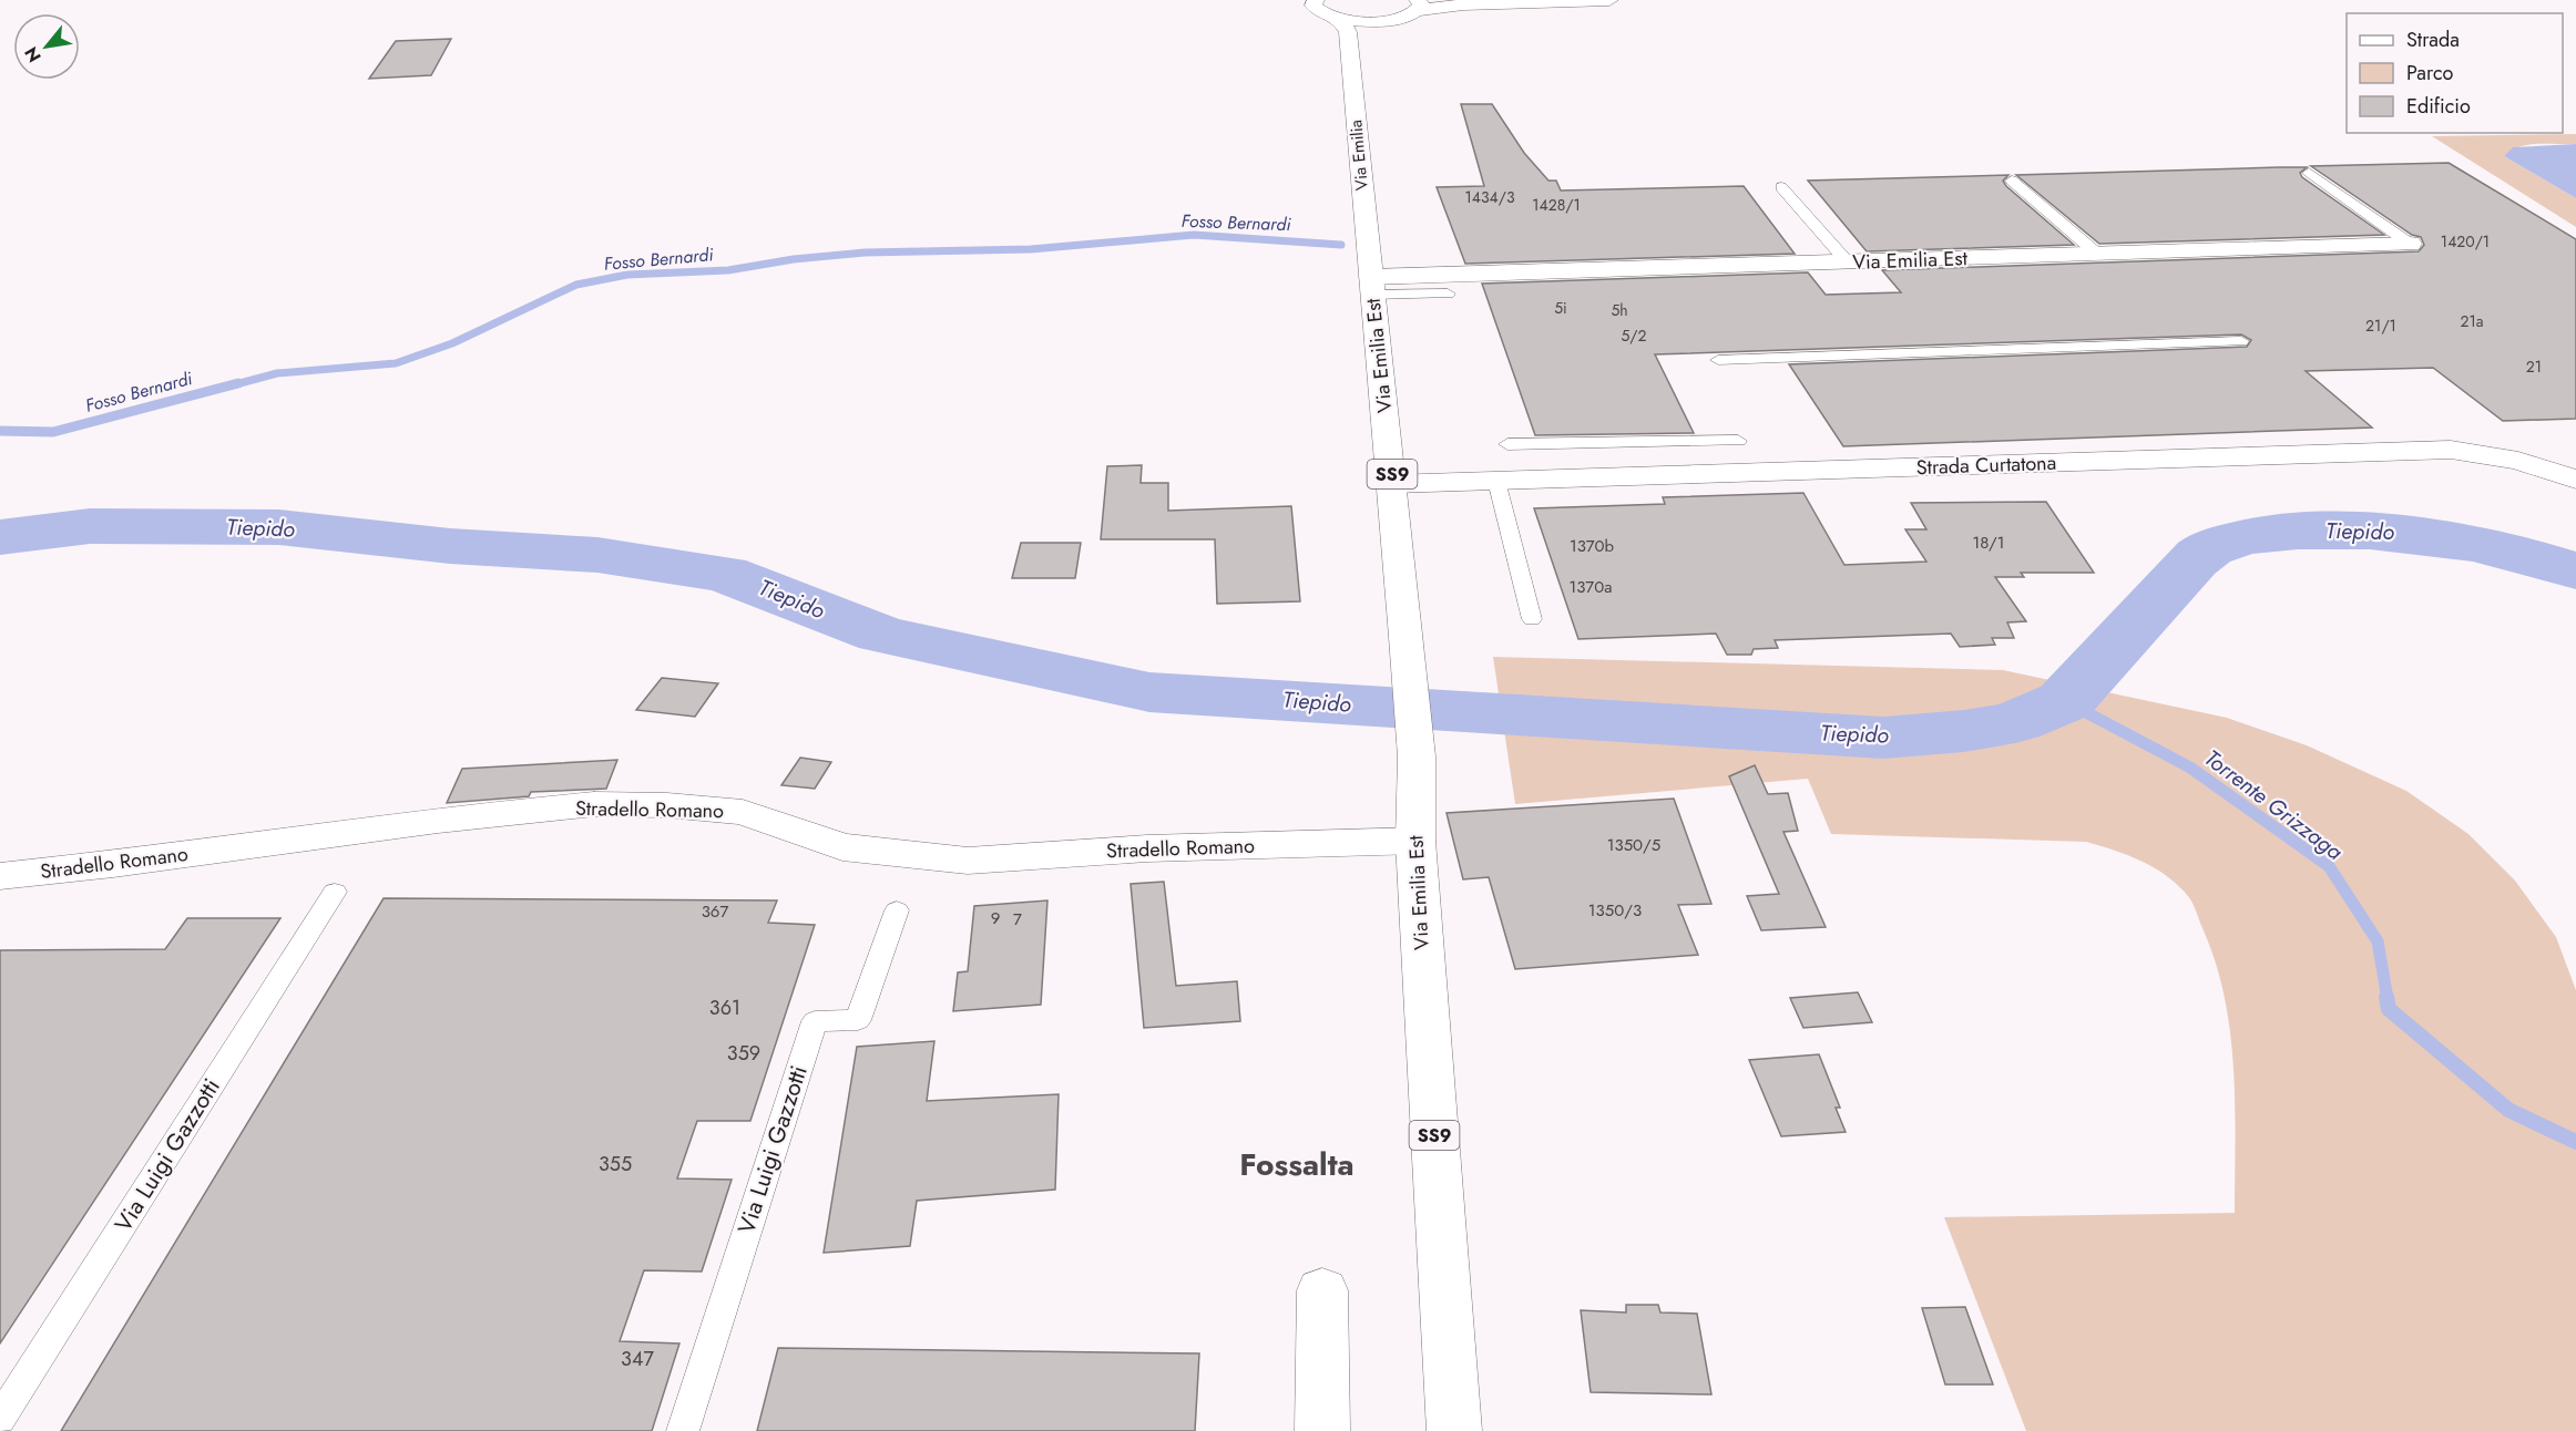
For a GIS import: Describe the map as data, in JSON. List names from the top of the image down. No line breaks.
{"streets":{"street":["Via Emilia","Via Emilia Est","Strada Curtatona","SS9","Stradello Romano"],"lane":["Via Luigi Gazzotti"]},"crossings":[["Via Emilia","Via Emilia Est"],["Via Emilia Est","Strada Curtatona"],["Via Emilia Est","Stradello Romano"]],"districts":["Fossalta"],"water":["Fosso Bernardi","Tiepido","Torrente Grizzaga"],"house_numbers":["1434/3","1428/1","1420/1","5i","5h","21a","21/1","5/2","21","18/1","1370b","1370a","1350/5","1350/3","367","9","7","361","359","355","347"],"legend":["Strada","Parco","Edificio"],"north":"bottom left"}
